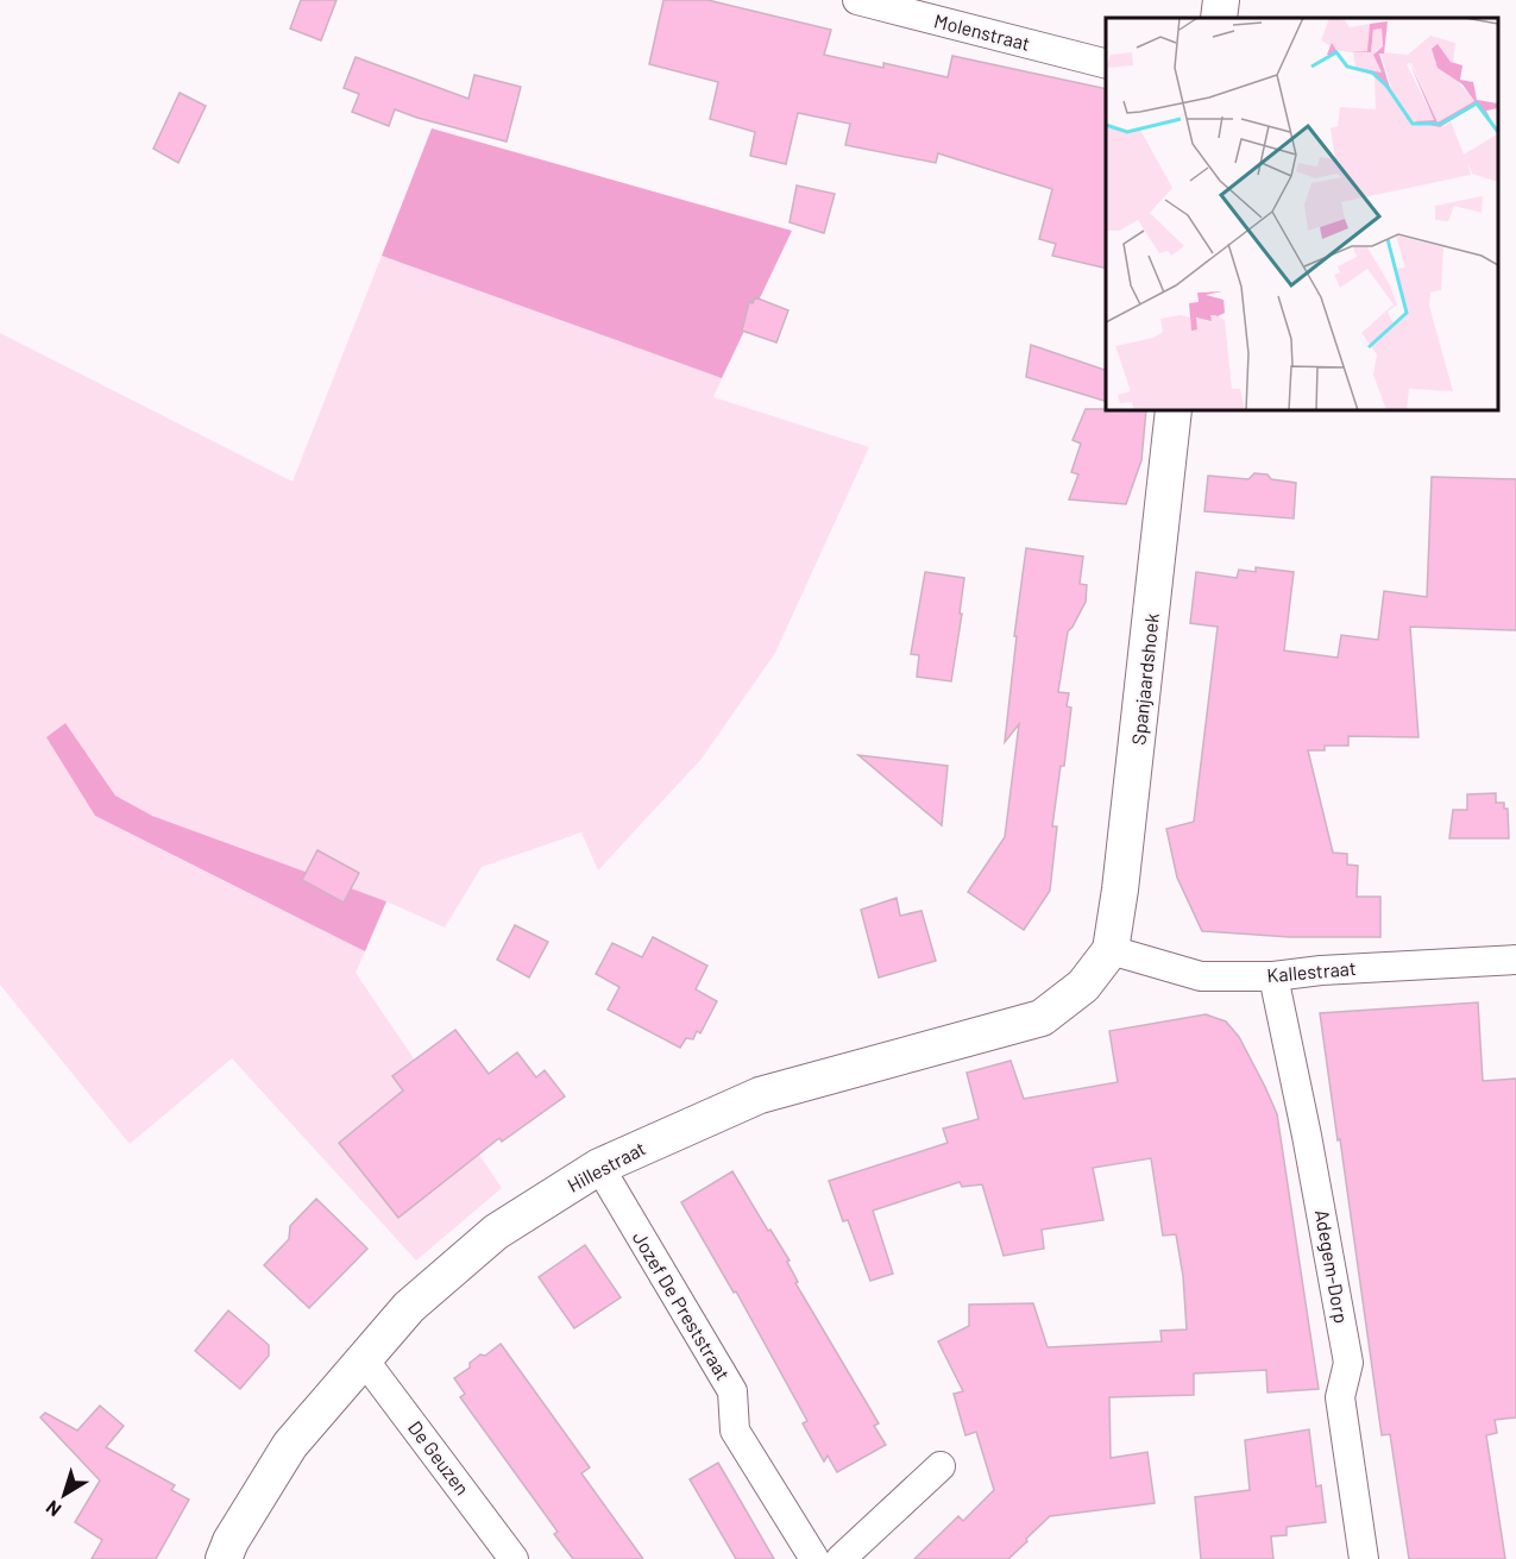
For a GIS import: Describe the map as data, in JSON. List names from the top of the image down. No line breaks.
{"streets":{"street":["Molenstraat","Spanjaardshoek","Kallestraat","Hillestraat","Adegem-Dorp","Jozef De Preststraat","De Geuzen"]},"crossings":[["Spanjaardshoek","Kallestraat"],["Spanjaardshoek","Hillestraat"],["Kallestraat","Hillestraat"],["Kallestraat","Adegem-Dorp"],["Hillestraat","Jozef De Preststraat"],["Hillestraat","De Geuzen"]],"north":"bottom left"}
